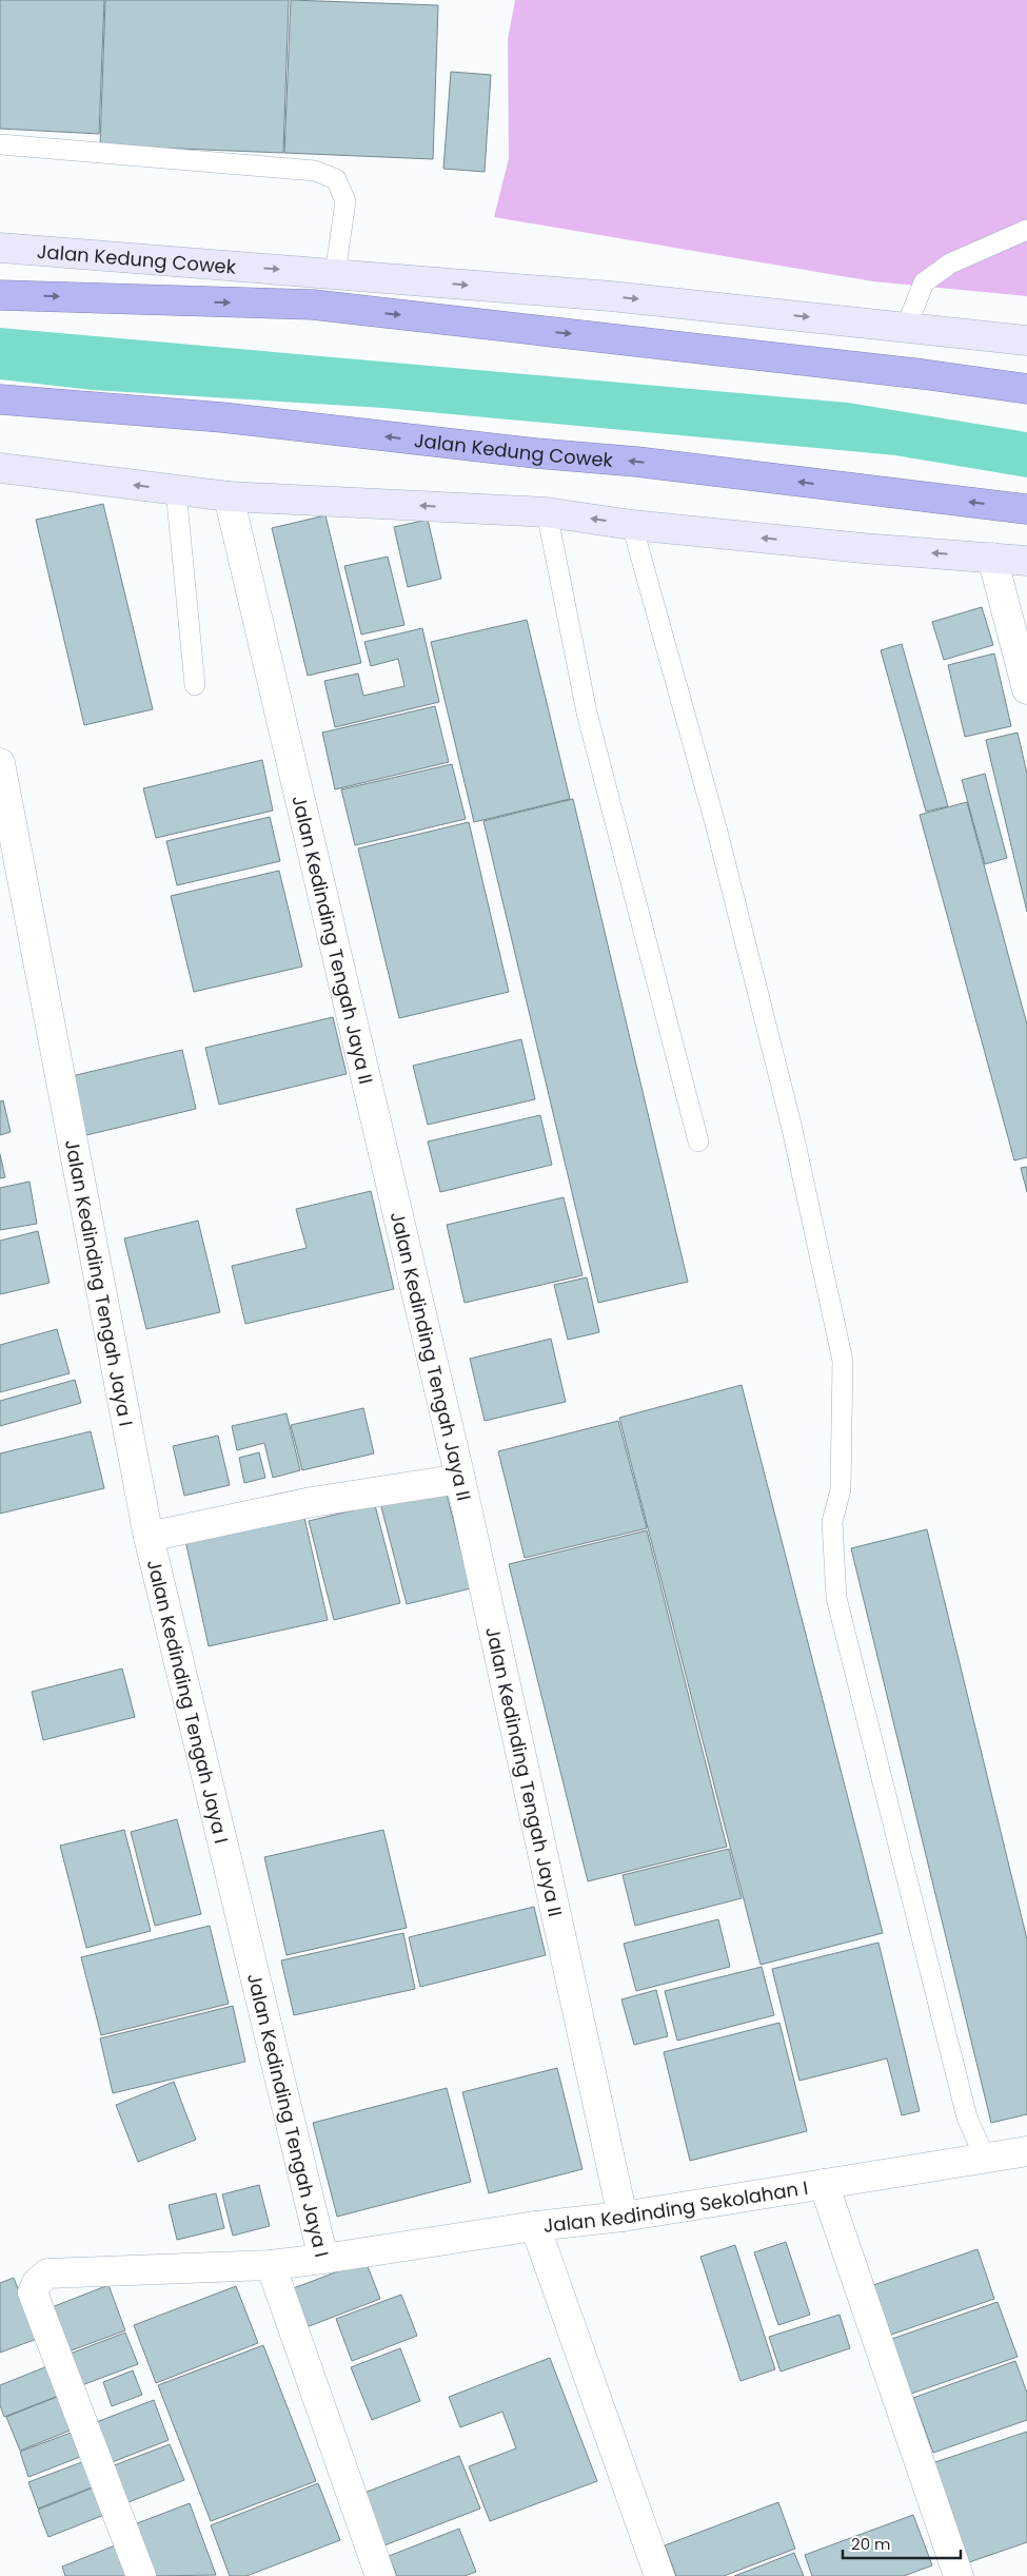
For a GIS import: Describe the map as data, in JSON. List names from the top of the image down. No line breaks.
{"streets":{"highway":["Jalan Kedung Cowek"],"street":["Jalan Kedinding Tengah Jaya II","Jalan Kedinding Tengah Jaya I","Jalan Kedinding Sekolahan I"]},"crossings":[["Jalan Kedinding Tengah Jaya II","Jalan Kedinding Sekolahan I"],["Jalan Kedinding Tengah Jaya I","Jalan Kedinding Sekolahan I"]],"scale_bar":"20 m"}
